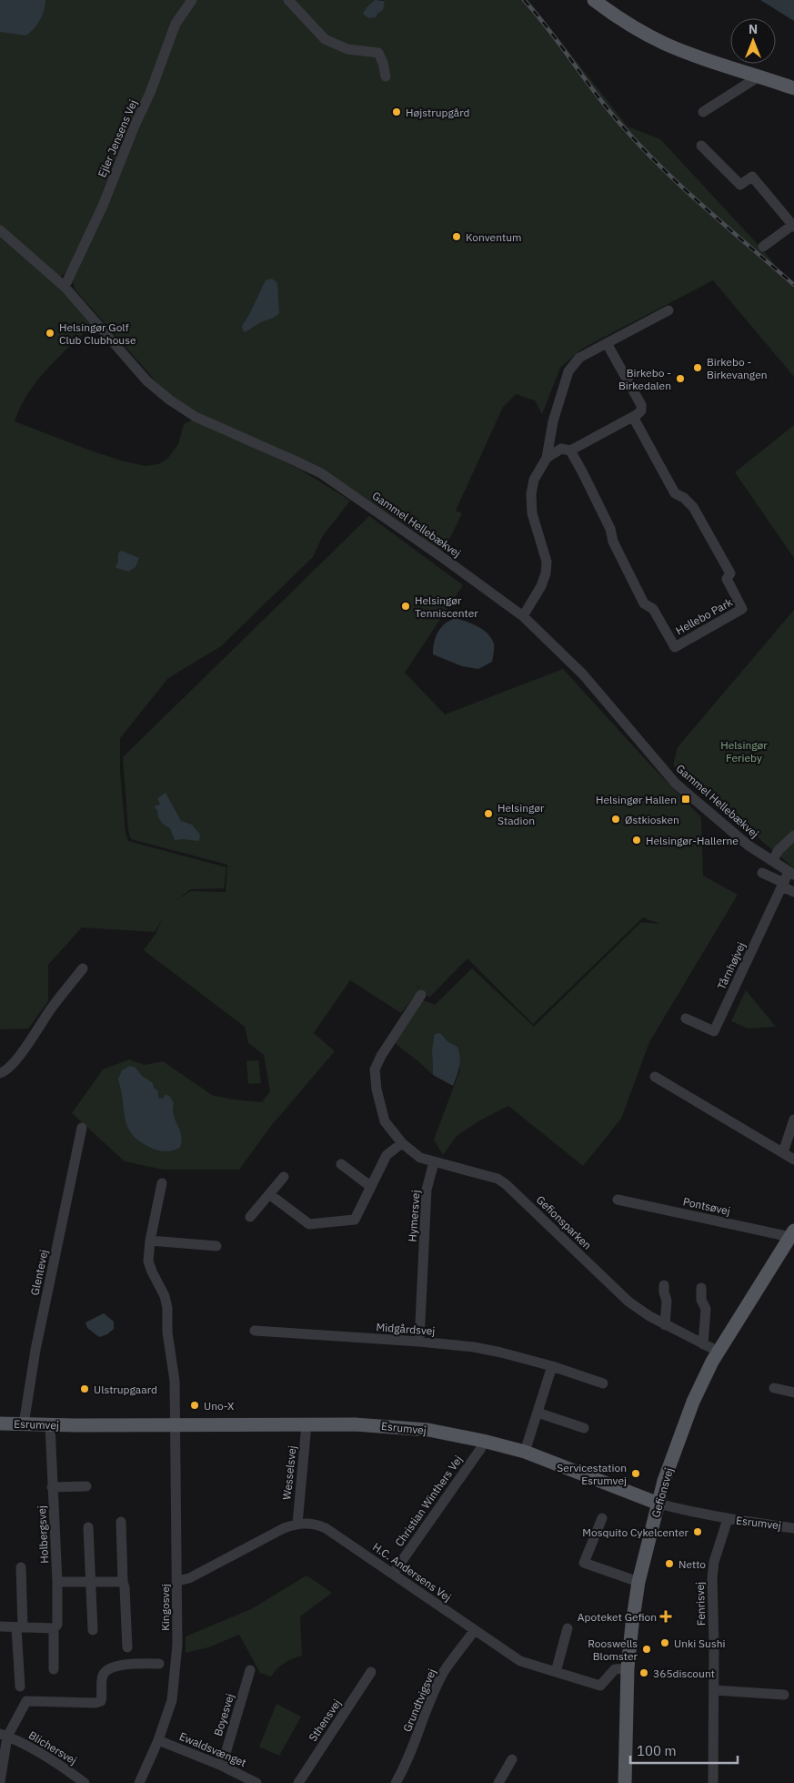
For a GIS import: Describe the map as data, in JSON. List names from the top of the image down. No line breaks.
{"streets":{"main road":["Esrumvej","Gefionsvej"],"street":["Ejler Jensens Vej","Gammel Hellebækvej","Hellebo Park","Tårnhøjvej","Pontsøvej","Hymersvej","Gefionsparken","Glentevej","Midgårdsvej","Wesselsvej","Christian Winthers Vej","Holbergsvej","H.C. Andersens Vej","Fenrisvej","Kingosvej","Grundtvigsvej","Boyesvej","Sthensvej","Blichersvej","Ewaldsvænget"]},"crossings":[["Ejler Jensens Vej","Gammel Hellebækvej"],["Gammel Hellebækvej","Tårnhøjvej"],["Pontsøvej","Gefionsvej"],["Hymersvej","Gefionsparken"],["Hymersvej","Midgårdsvej"],["Gefionsparken","Gefionsvej"],["Glentevej","Esrumvej"],["Esrumvej","Wesselsvej"],["Esrumvej","Gefionsvej"],["Esrumvej","Christian Winthers Vej"],["Esrumvej","Holbergsvej"],["Esrumvej","Fenrisvej"],["Esrumvej","Kingosvej"],["Wesselsvej","H.C. Andersens Vej"],["Gefionsvej","H.C. Andersens Vej"],["Christian Winthers Vej","H.C. Andersens Vej"],["H.C. Andersens Vej","Kingosvej"],["H.C. Andersens Vej","Grundtvigsvej"],["Kingosvej","Ewaldsvænget"],["Boyesvej","Ewaldsvænget"]],"parks":["Helsingør Ferieby"],"places":{"other":["Højstrupgård","Konventum","Helsingør Golf Club Clubhouse","Birkebo - Birkevangen","Birkebo - Birkedalen","Helsingør Tenniscenter","Helsingør Stadion","Østkiosken","Helsingør-Hallerne","Ulstrupgaard","Uno-X","Servicestation Esrumvej","Mosquito Cykelcenter","Netto","Unki Sushi","Rooswells Blomster","365discount"],"transit":["Helsingør Hallen"],"health":["Apoteket Gefion"]},"scale_bar":"100 m","north":"top"}
